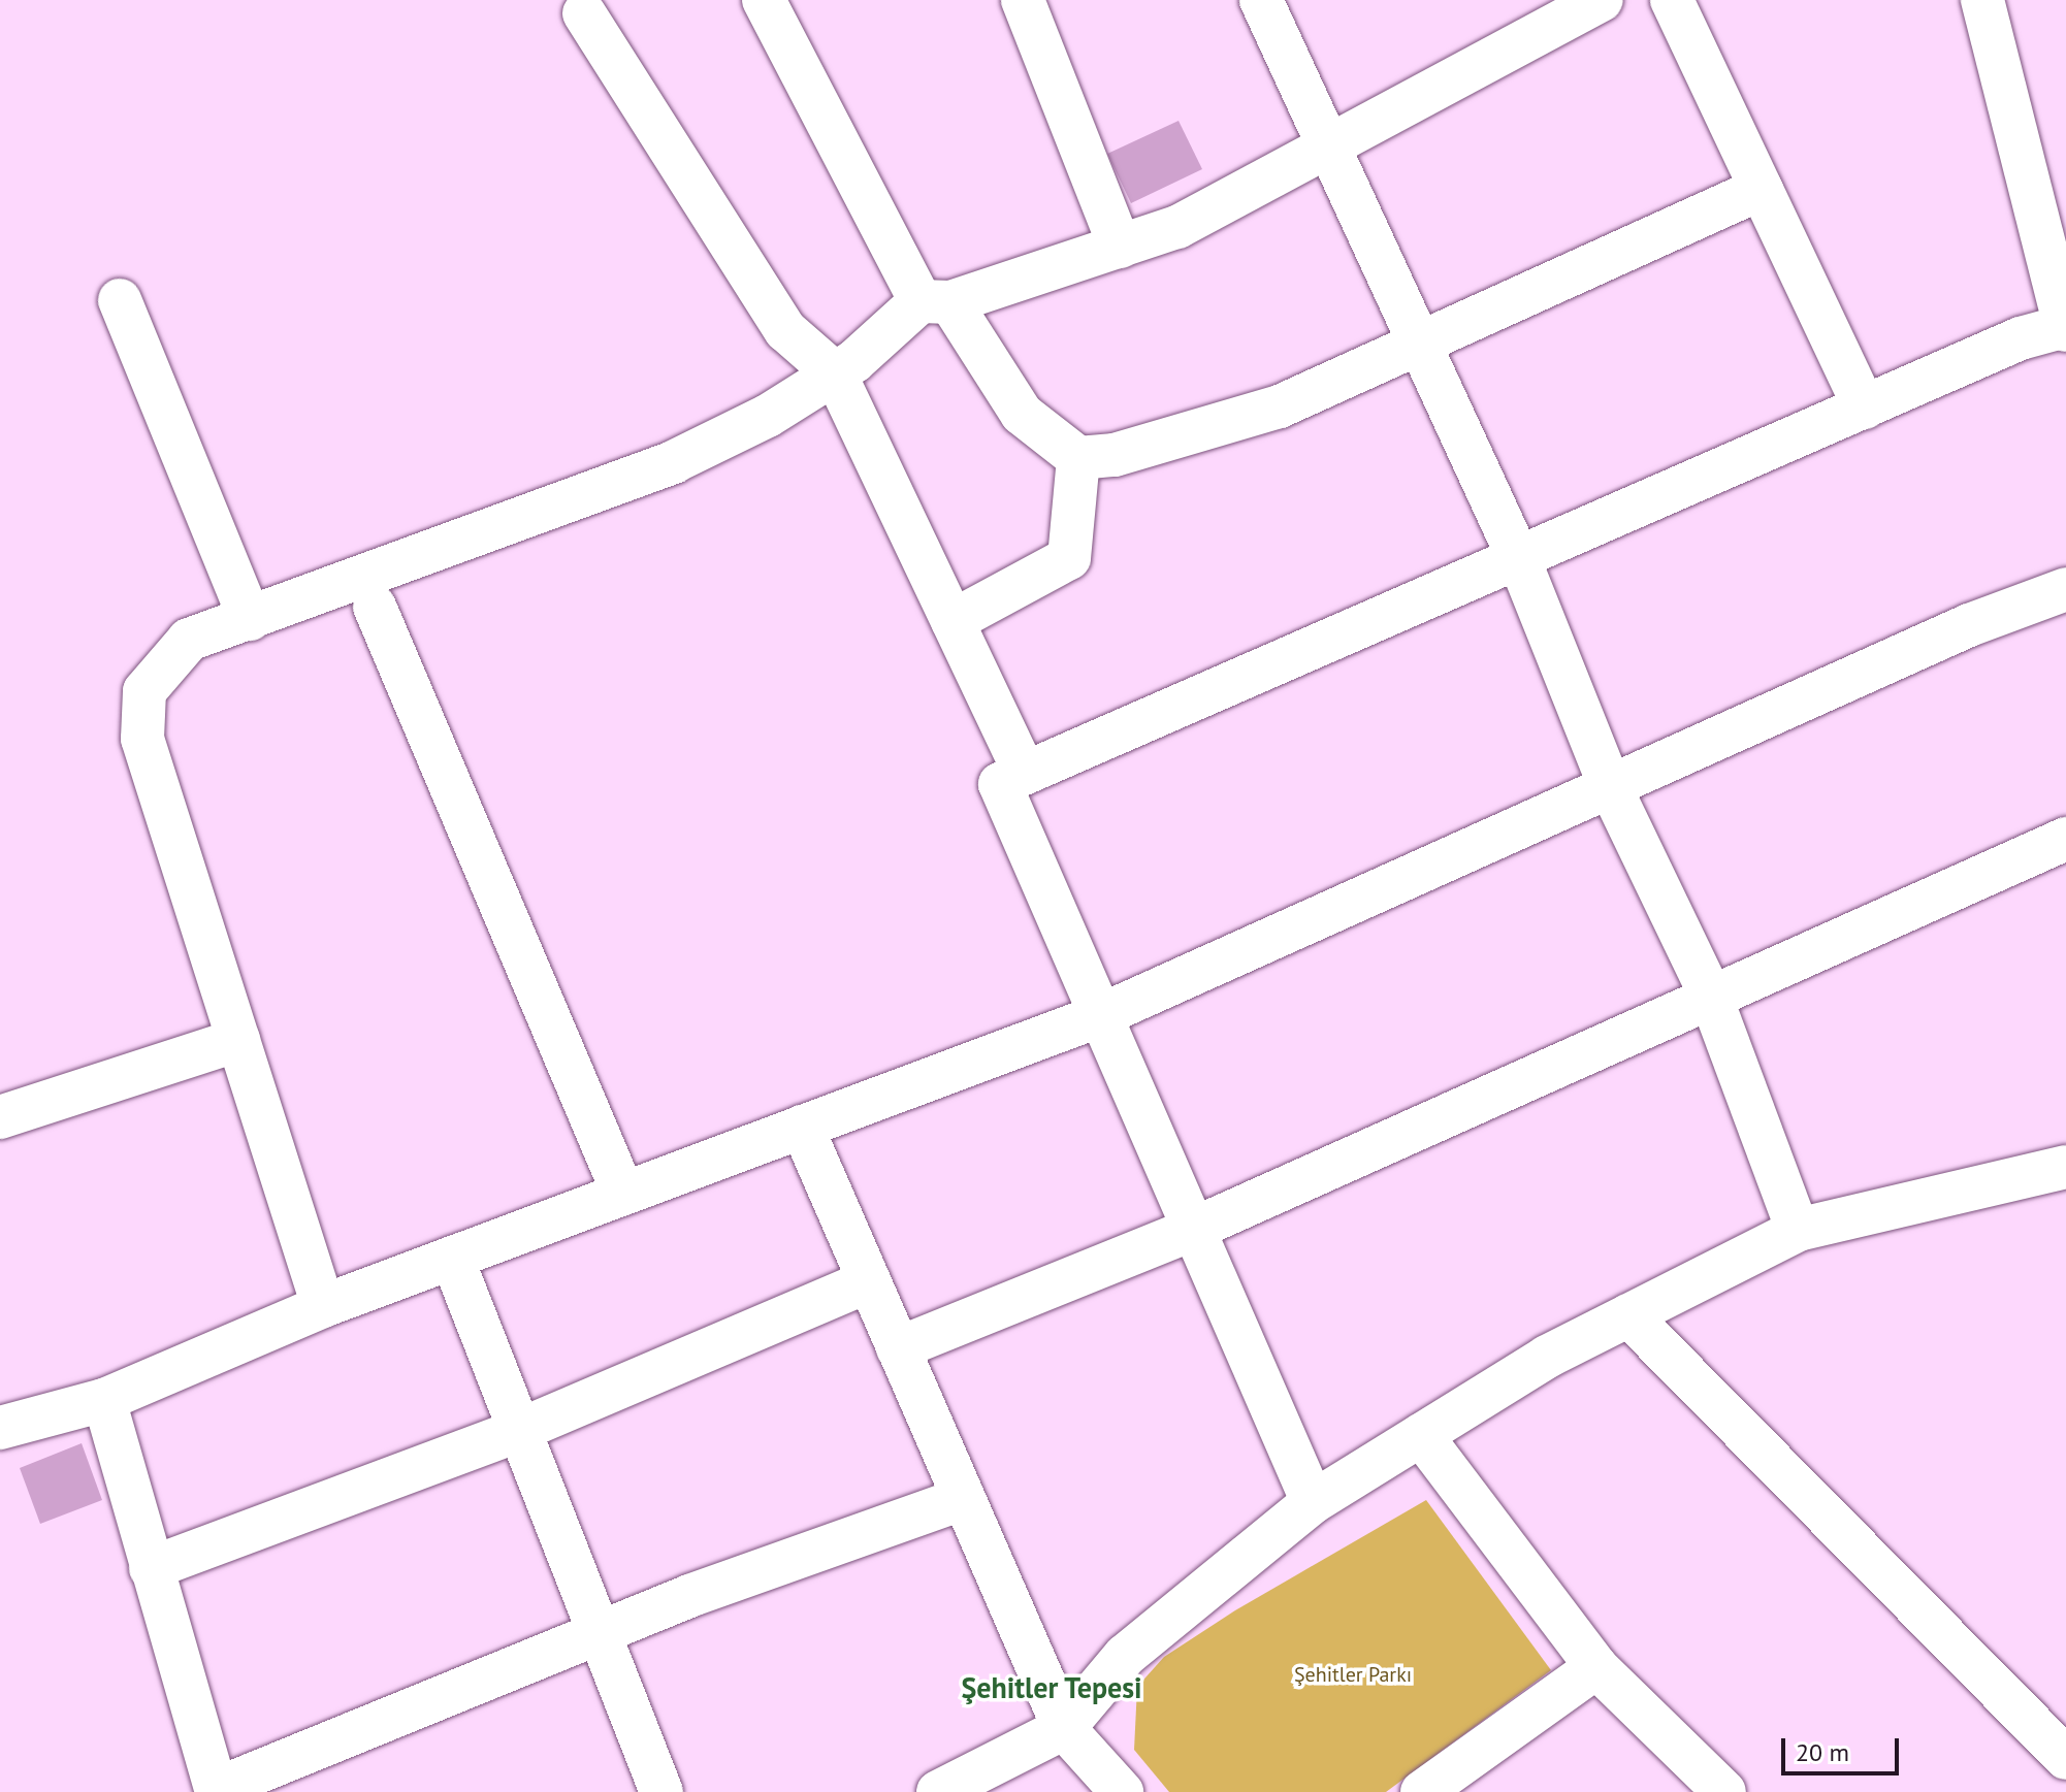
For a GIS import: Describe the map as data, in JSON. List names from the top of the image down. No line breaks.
{"districts":["Şehitler Tepesi"],"parks":["Şehitler Parkı"],"scale_bar":"20 m"}
